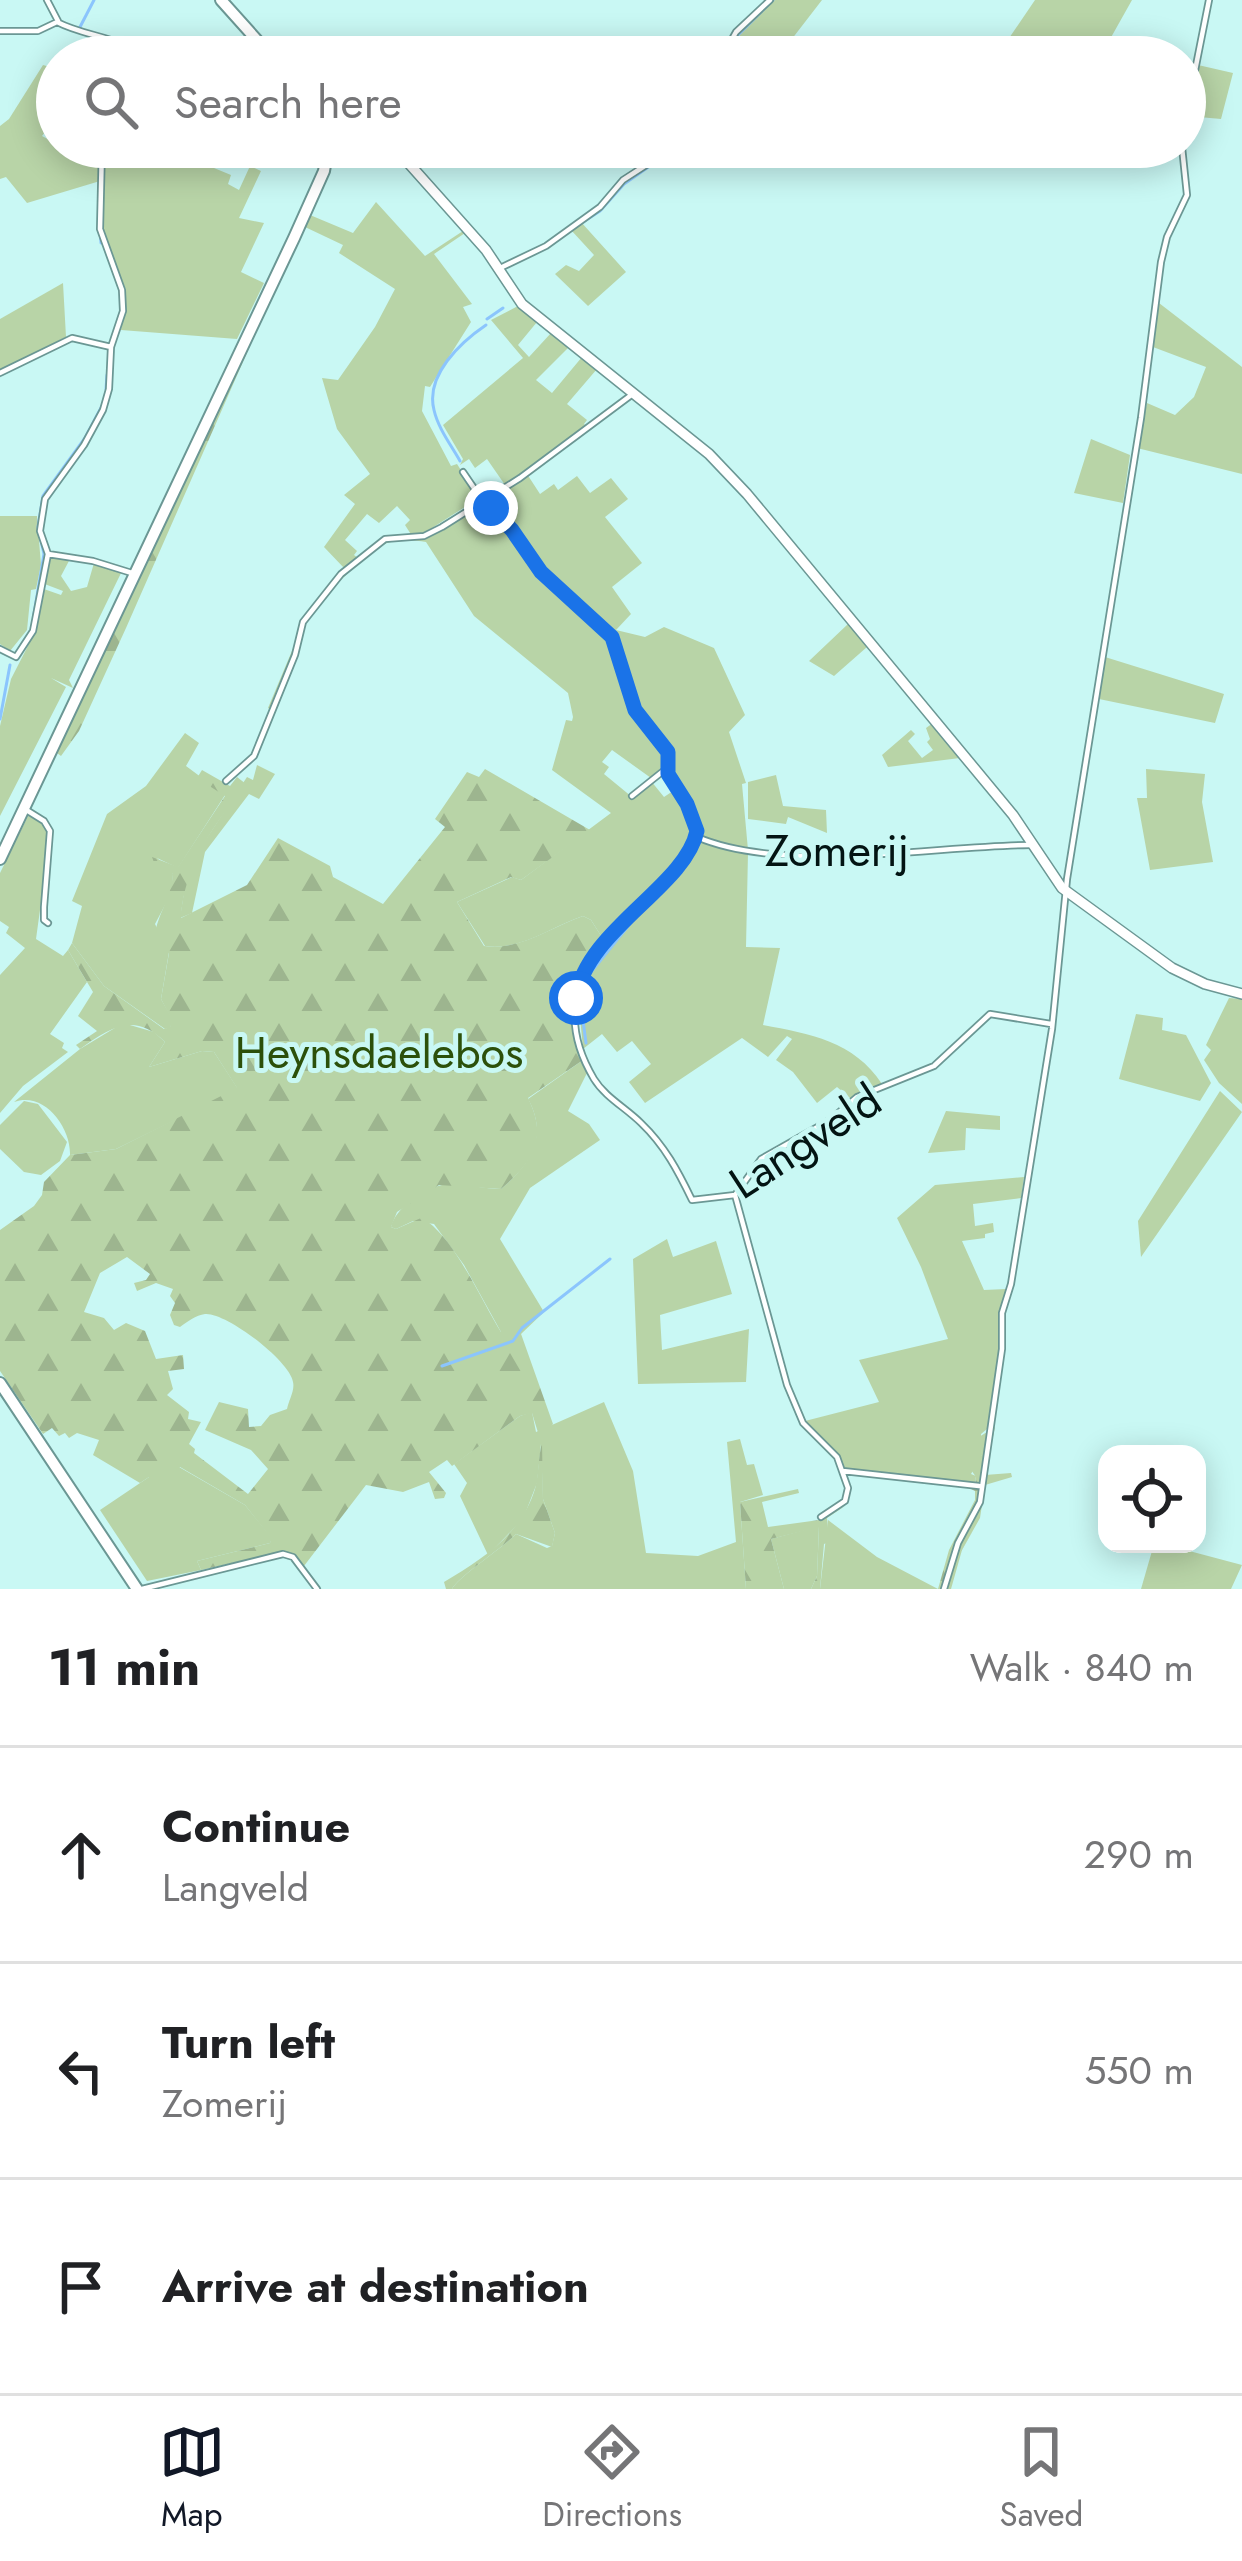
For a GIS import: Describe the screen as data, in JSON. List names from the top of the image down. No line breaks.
{"streets":{"street":["Zomerij","Langveld"]},"crossings":[["Zomerij","Langveld"]],"parks":["Heynsdaelebos"],"page":{"search":"Search here","heading":["11 min","Walk · 840 m"],"list":[["Continue","Langveld","290 m"],["Turn left","Zomerij","550 m"],"Arrive at destination"],"nav":["Map","Directions","Saved"]}}
